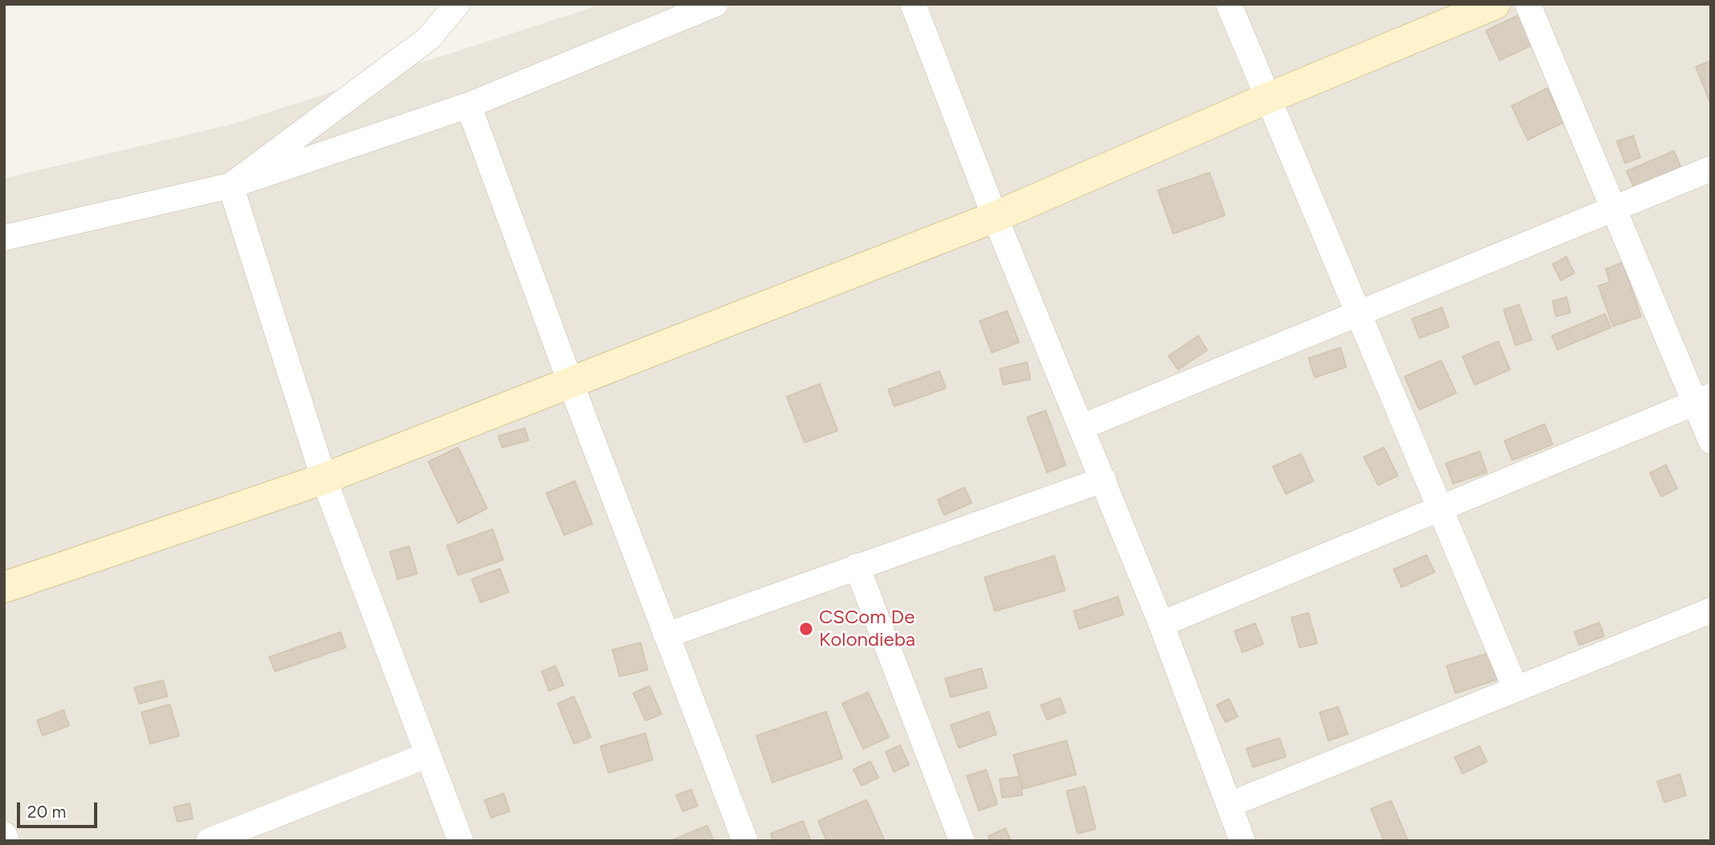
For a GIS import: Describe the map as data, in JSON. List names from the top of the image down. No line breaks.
{"places":["CSCom De Kolondieba"],"scale_bar":"20 m"}
